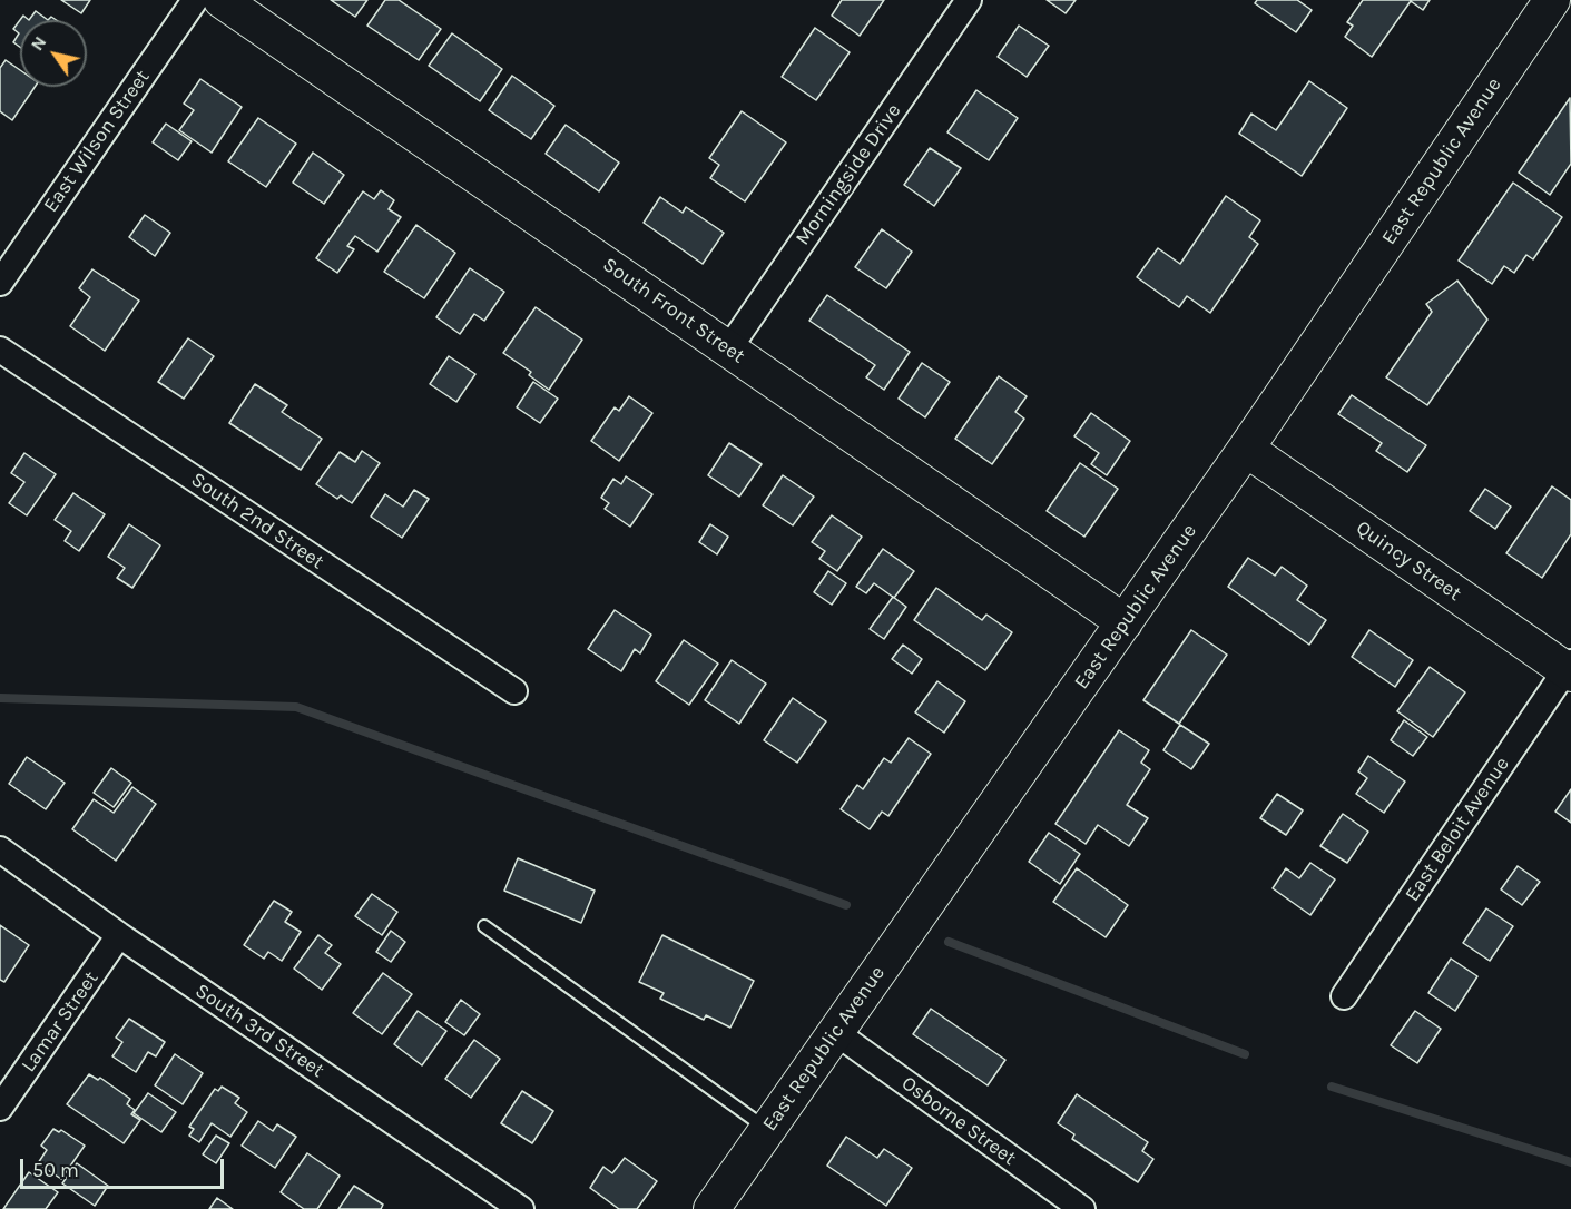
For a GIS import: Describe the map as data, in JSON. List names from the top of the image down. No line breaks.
{"streets":{"street":["East Wilson Street","East Republic Avenue","Morningside Drive","South Front Street","South 2nd Street","Quincy Street","East Beloit Avenue","Lamar Street","South 3rd Street","Osborne Street"]},"crossings":[["East Republic Avenue","South Front Street"],["East Republic Avenue","Quincy Street"],["East Republic Avenue","Osborne Street"],["Morningside Drive","South Front Street"],["Quincy Street","East Beloit Avenue"],["Lamar Street","South 3rd Street"]],"scale_bar":"50 m","north":"top left"}
